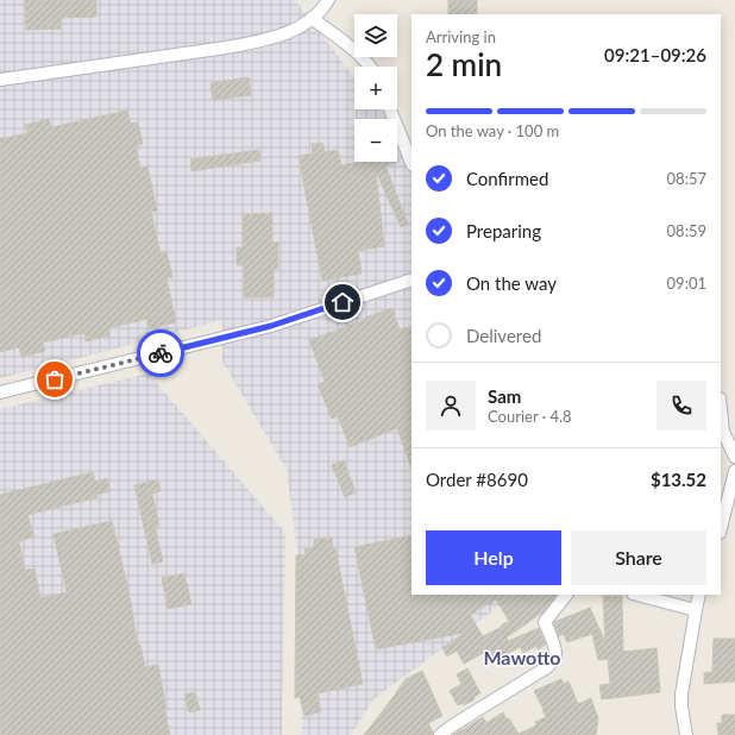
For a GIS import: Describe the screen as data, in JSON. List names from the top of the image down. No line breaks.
{"districts":["Mawotto"],"page":{"map_buttons":["+","−"],"heading":["2 min","Arriving in","09:21–09:26"],"panel":["Sam","Courier · 4.8","Order #8690","$13.52"],"bar":"On the way · 100 m","list":[["Confirmed","08:57"],["Preparing","08:59"],["On the way","09:01"],"Delivered"],"buttons":["Help","Share"]}}
